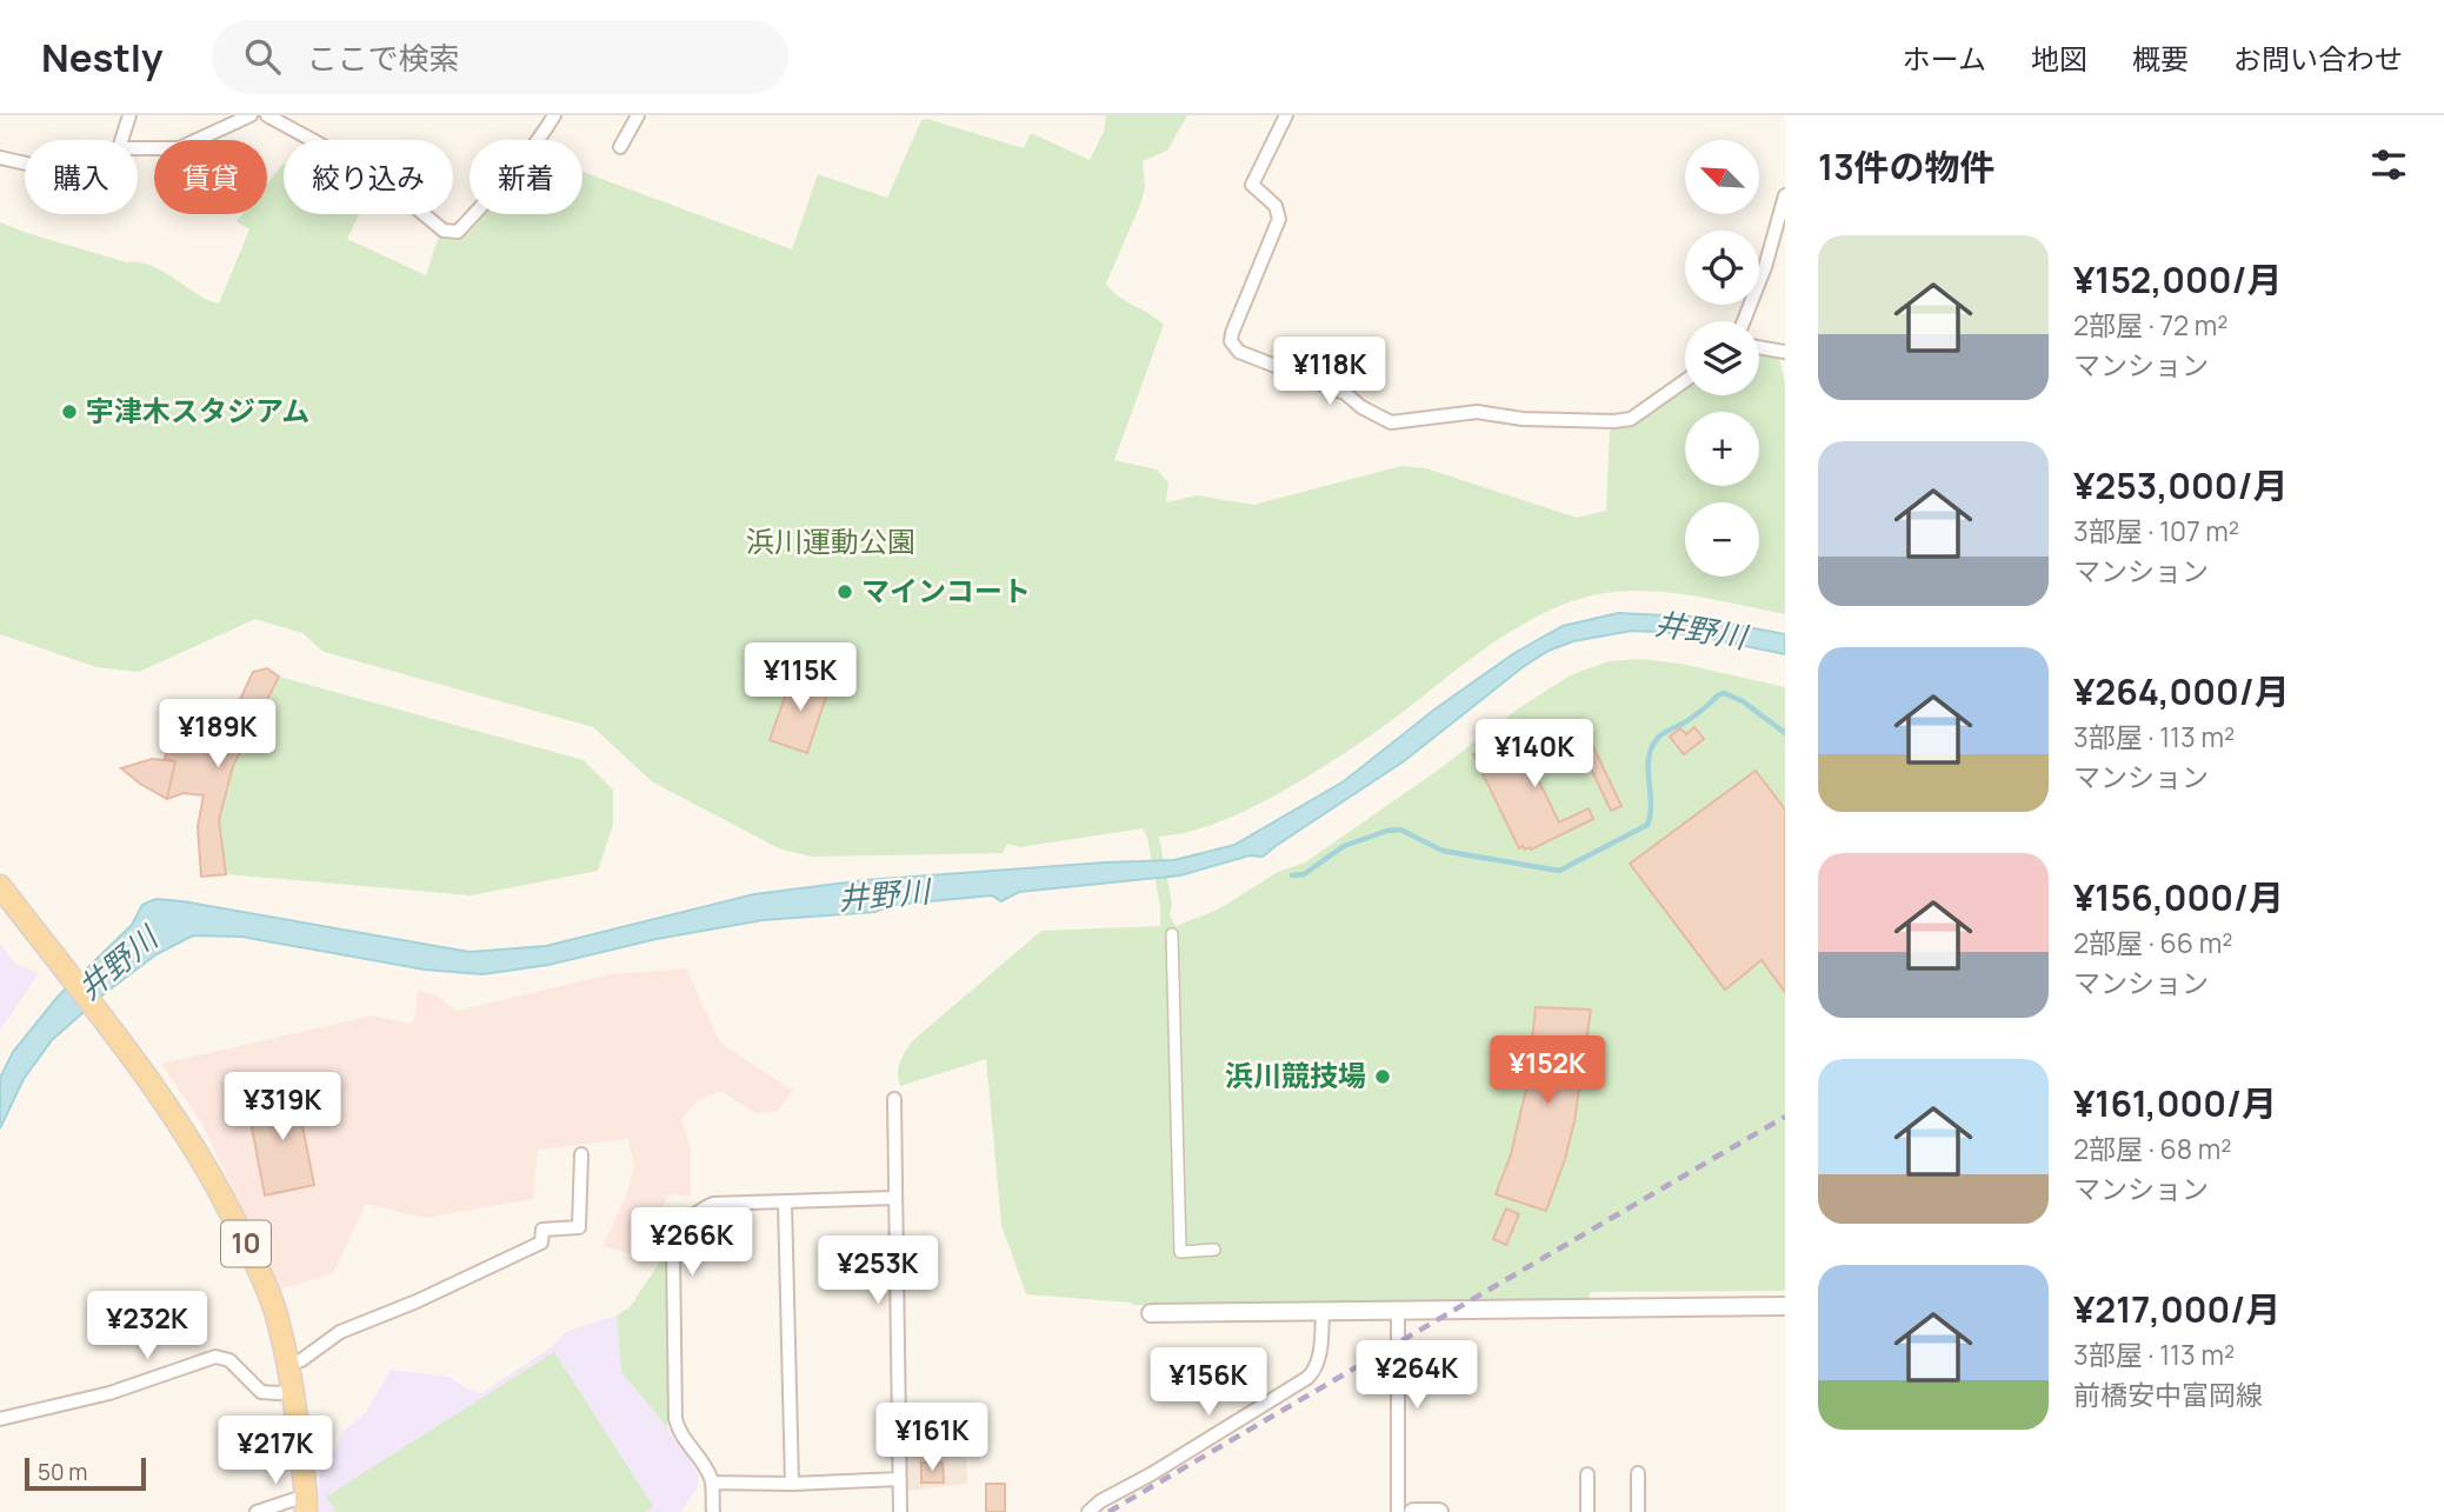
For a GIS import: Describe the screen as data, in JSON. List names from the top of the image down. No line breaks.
{"streets":{"main road":["10"]},"water":["井野川"],"parks":["浜川運動公園"],"places":["宇津木スタジアム","マインコート","浜川競技場"],"scale_bar":"50 m","north":"top left","page":{"header":"Nestly","search":"ここで検索","nav":["ホーム","地図","概要","お問い合わせ"],"heading":"13件の物件","map_buttons":["+","−"],"chip":["購入","賃貸","絞り込み","新着"],"list":[{"name":"¥152,000/月","note":"2部屋 · 72 m² · マンション"},{"name":"¥253,000/月","note":"3部屋 · 107 m² · マンション"},{"name":"¥264,000/月","note":"3部屋 · 113 m² · マンション"},{"name":"¥156,000/月","note":"2部屋 · 66 m² · マンション"},{"name":"¥161,000/月","note":"2部屋 · 68 m² · マンション"},{"name":"¥217,000/月","note":"3部屋 · 113 m² · 前橋安中富岡線"}],"price":["¥118K","¥115K","¥189K","¥140K","¥152K","¥319K","¥266K","¥253K","¥232K","¥264K","¥156K","¥161K","¥217K"],"scale":"50 m"}}
